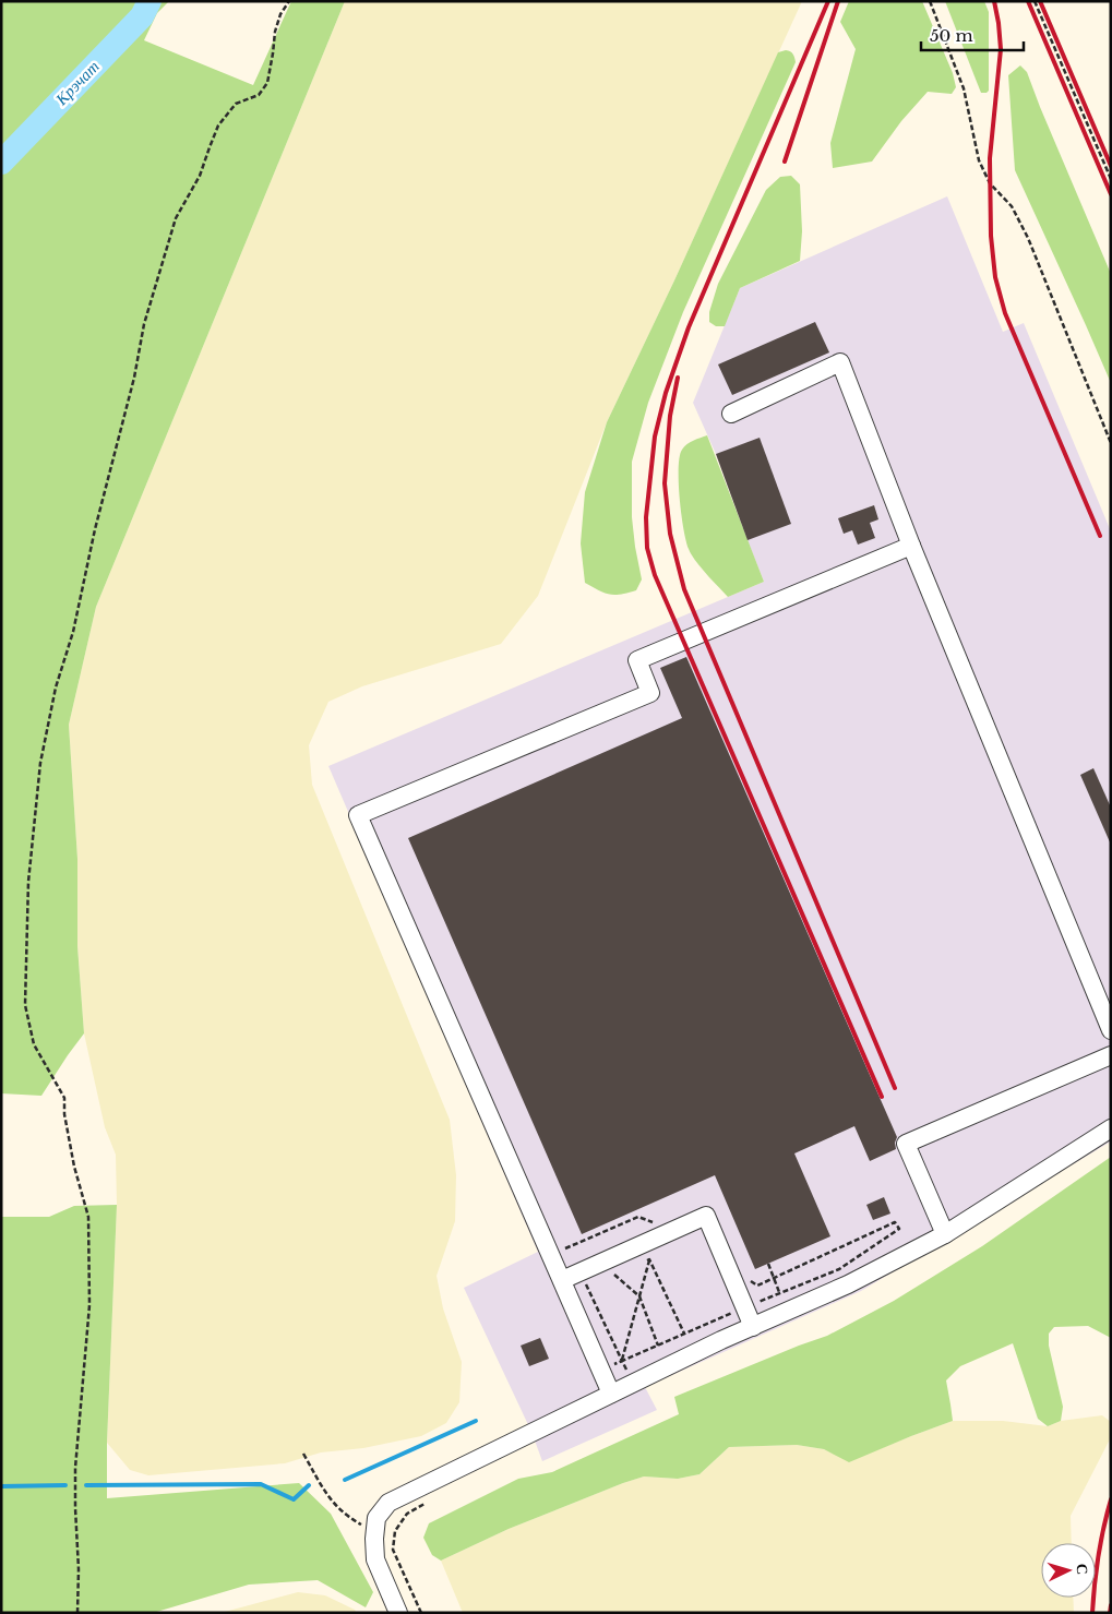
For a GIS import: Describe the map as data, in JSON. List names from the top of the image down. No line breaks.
{"water":["Крэчат"],"scale_bar":"50 m","north":"right"}
